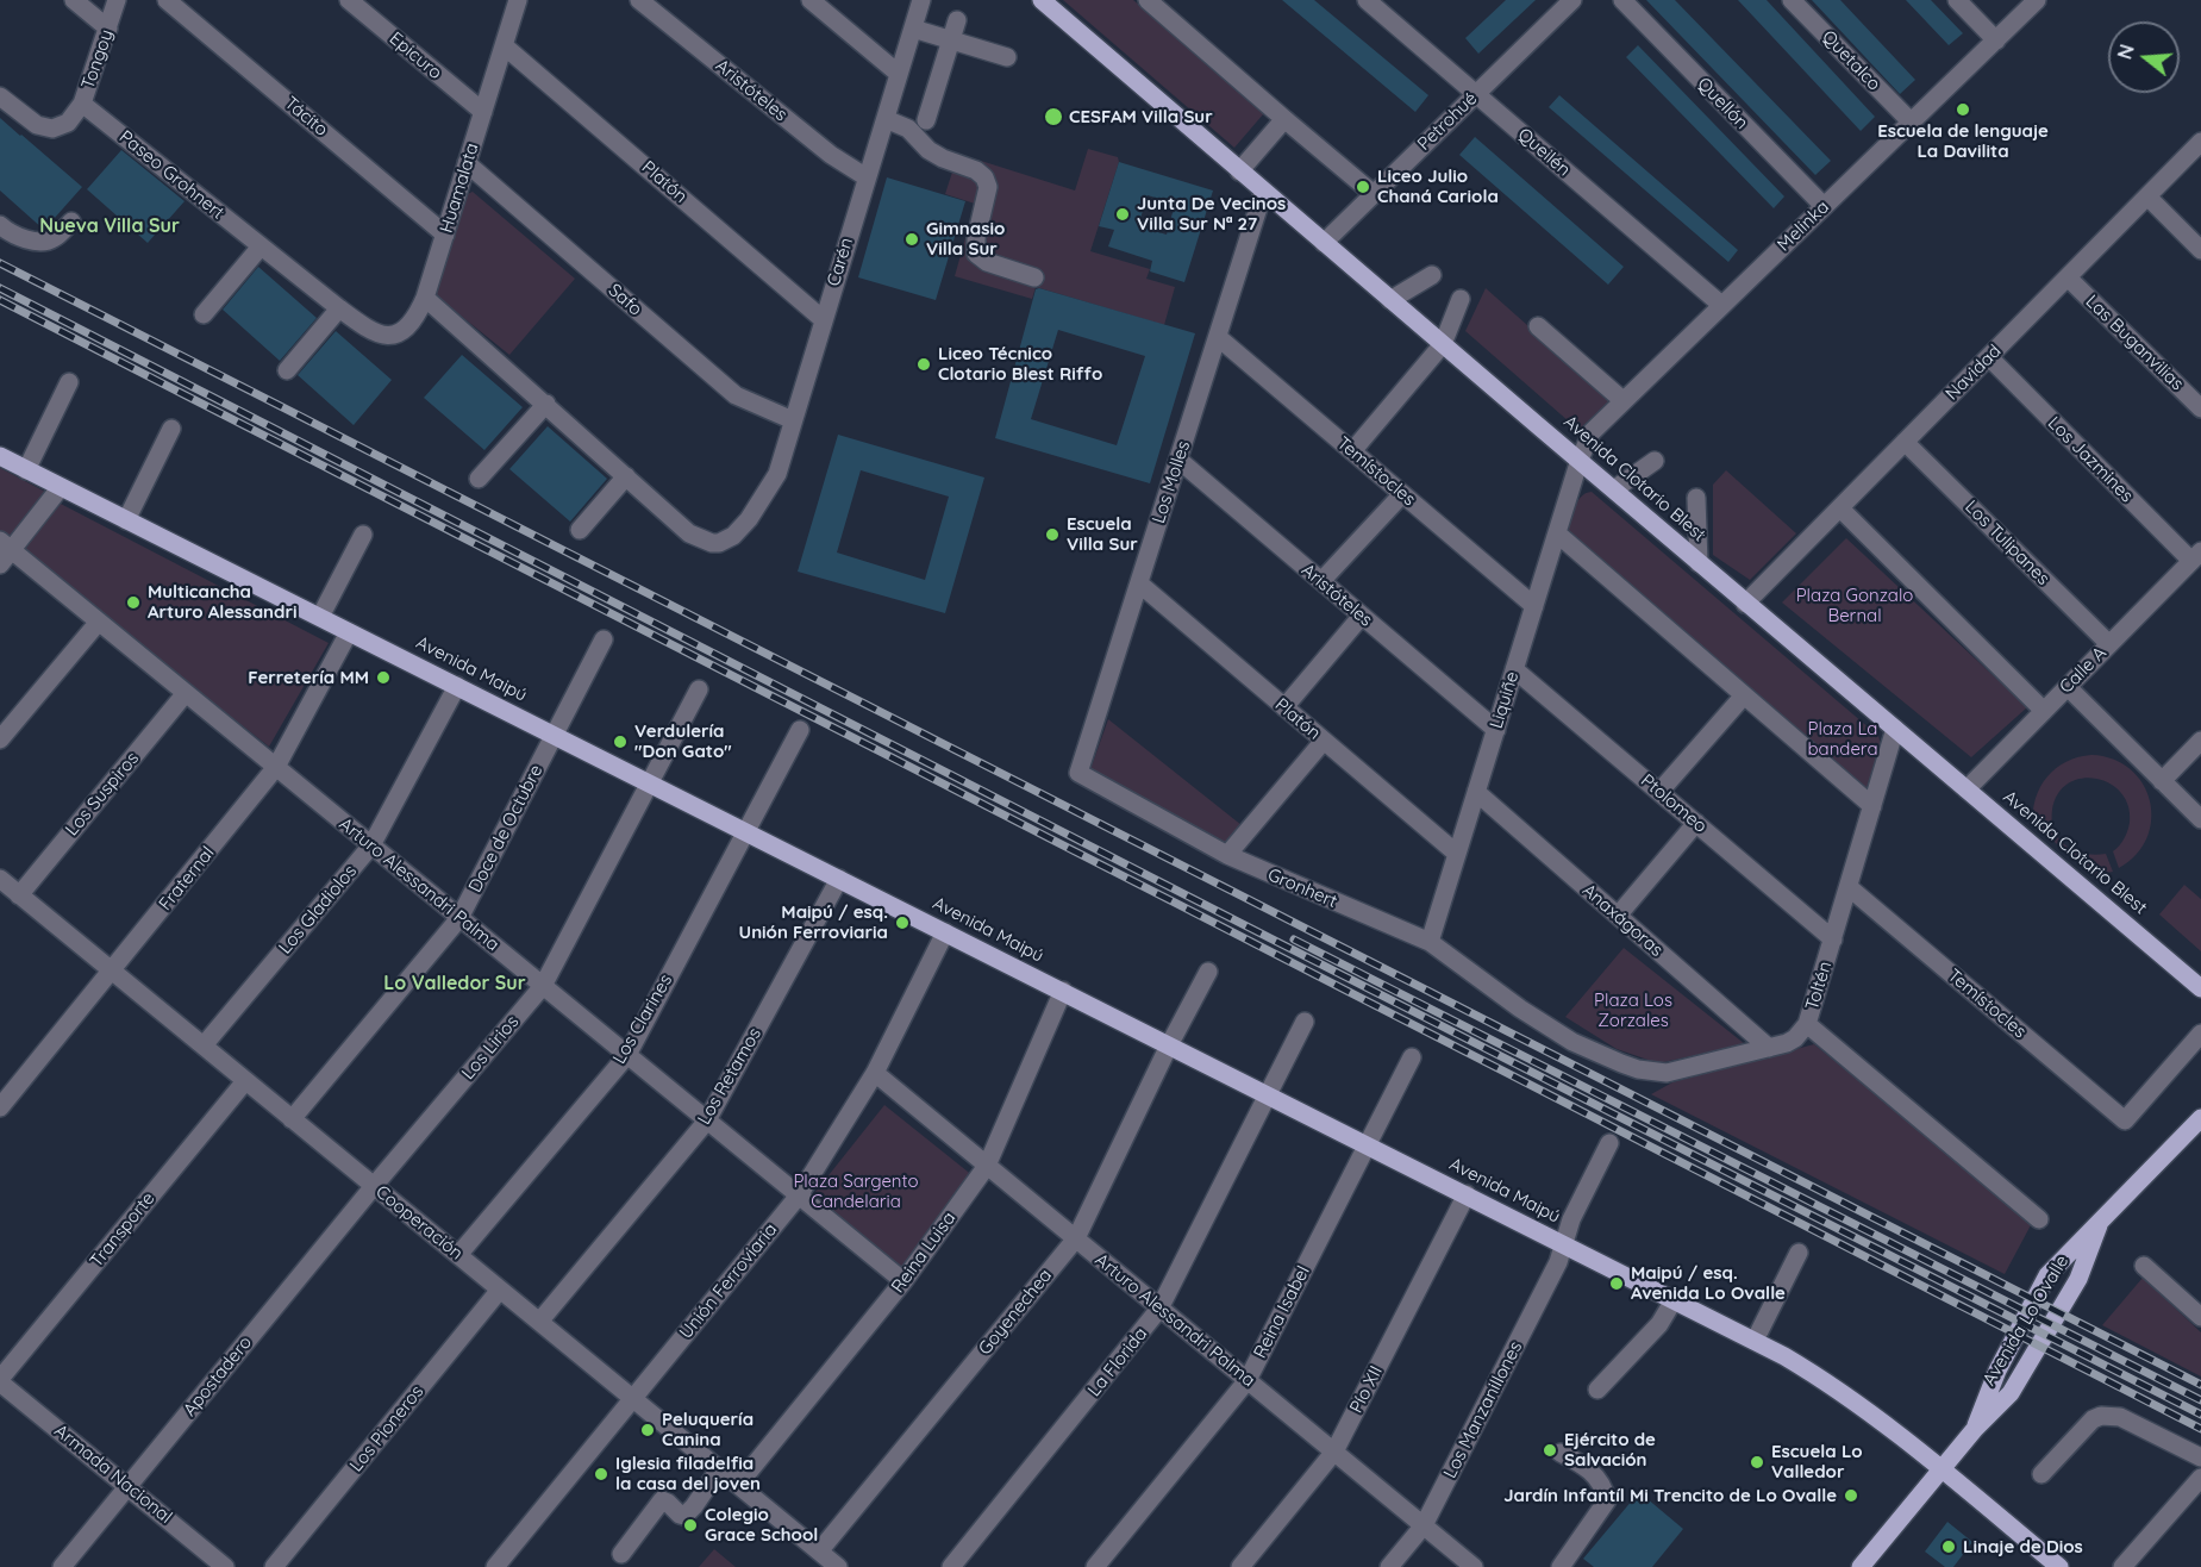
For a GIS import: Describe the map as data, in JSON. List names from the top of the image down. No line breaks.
{"streets":{"main road":["Avenida Clotario Blest","Avenida Maipú","Avenida Lo Ovalle"],"street":["Epicuro","Tongoy","Quetalco","Aristóteles","Quellón","Tácito","Petrohué","Queilén","Paseo Grohnert","Platón","Huamalata","Melinka","Carén","Safo","Las Buganvilias","Navidad","Los Jazmines","Temístocles","Los Molles","Los Tulipanes","Calle A","Liquiñe","Los Suspiros","Ptolomeo","Doce de Octubre","Fraternal","Arturo Alessandri Palma","Gronhert","Los Gladiolos","Anaxágoras","Toltén","Los Clarines","Los Lirios","Los Retamos","Cooperación","Transporte","Reina Luisa","Unión Ferroviaria","Goyenechea","Reina Isabel","La Florida","Apostadero","Pío XII","Los Manzanillones","Los Pioneros","Armada Nacional"]},"crossings":[["Epicuro","Huamalata"],["Tongoy","Paseo Grohnert"],["Quetalco","Melinka"],["Aristóteles","Carén"],["Aristóteles","Los Molles"],["Aristóteles","Liquiñe"],["Quellón","Melinka"],["Tácito","Huamalata"],["Petrohué","Queilén"],["Petrohué","Avenida Clotario Blest"],["Queilén","Melinka"],["Paseo Grohnert","Huamalata"],["Platón","Huamalata"],["Platón","Carén"],["Platón","Los Molles"],["Platón","Liquiñe"],["Huamalata","Safo"],["Melinka","Avenida Clotario Blest"],["Melinka","Liquiñe"],["Carén","Safo"],["Las Buganvilias","Navidad"],["Navidad","Los Jazmines"],["Navidad","Avenida Clotario Blest"],["Navidad","Los Tulipanes"],["Los Jazmines","Calle A"],["Temístocles","Los Molles"],["Temístocles","Liquiñe"],["Temístocles","Toltén"],["Avenida Clotario Blest","Los Molles"],["Avenida Clotario Blest","Calle A"],["Avenida Clotario Blest","Liquiñe"],["Avenida Clotario Blest","Toltén"],["Los Molles","Gronhert"],["Los Tulipanes","Calle A"],["Avenida Maipú","Doce de Octubre"],["Avenida Maipú","Fraternal"],["Avenida Maipú","Los Gladiolos"],["Avenida Maipú","Los Clarines"],["Avenida Maipú","Los Lirios"],["Avenida Maipú","Los Retamos"],["Avenida Maipú","Reina Luisa"],["Avenida Maipú","Unión Ferroviaria"],["Avenida Maipú","Goyenechea"],["Avenida Maipú","Reina Isabel"],["Avenida Maipú","Avenida Lo Ovalle"],["Avenida Maipú","La Florida"],["Avenida Maipú","Pío XII"],["Avenida Maipú","Los Manzanillones"],["Liquiñe","Ptolomeo"],["Liquiñe","Gronhert"],["Liquiñe","Anaxágoras"],["Los Suspiros","Arturo Alessandri Palma"],["Los Suspiros","Cooperación"],["Ptolomeo","Toltén"],["Doce de Octubre","Arturo Alessandri Palma"],["Doce de Octubre","Cooperación"],["Fraternal","Arturo Alessandri Palma"],["Fraternal","Cooperación"],["Arturo Alessandri Palma","Los Gladiolos"],["Arturo Alessandri Palma","Los Clarines"],["Arturo Alessandri Palma","Los Lirios"],["Arturo Alessandri Palma","Los Retamos"],["Arturo Alessandri Palma","Reina Luisa"],["Arturo Alessandri Palma","Unión Ferroviaria"],["Arturo Alessandri Palma","Goyenechea"],["Arturo Alessandri Palma","Reina Isabel"],["Arturo Alessandri Palma","La Florida"],["Arturo Alessandri Palma","Pío XII"],["Arturo Alessandri Palma","Los Manzanillones"],["Gronhert","Toltén"],["Los Gladiolos","Cooperación"],["Anaxágoras","Toltén"],["Los Clarines","Cooperación"],["Los Lirios","Cooperación"],["Los Lirios","Apostadero"],["Los Retamos","Cooperación"],["Cooperación","Transporte"],["Cooperación","Reina Luisa"],["Cooperación","Unión Ferroviaria"],["Cooperación","Goyenechea"],["Cooperación","Apostadero"],["Cooperación","Los Pioneros"],["Transporte","Armada Nacional"],["Apostadero","Armada Nacional"]],"districts":["Nueva Villa Sur","Lo Valledor Sur"],"parks":["Plaza Gonzalo Bernal","Plaza La bandera","Plaza Los Zorzales","Plaza Sargento Candelaria"],"places":["Escuela de lenguaje La Davilita","CESFAM Villa Sur","Liceo Julio Chaná Cariola","Junta De Vecinos Villa Sur Nª 27","Gimnasio Villa Sur","Liceo Técnico Clotario Blest Riffo","Escuela Villa Sur","Multicancha Arturo Alessandri","Ferretería MM","Verdulería \"Don Gato\"","Maipú / esq. Unión Ferroviaria","Maipú / esq. Avenida Lo Ovalle","Peluquería Canina","Ejército de Salvación","Escuela Lo Valledor","Iglesia filadelfia la casa del joven","Jardín Infantíl Mi Trencito de Lo Ovalle","Colegio Grace School","Linaje de Dios"],"north":"left"}
